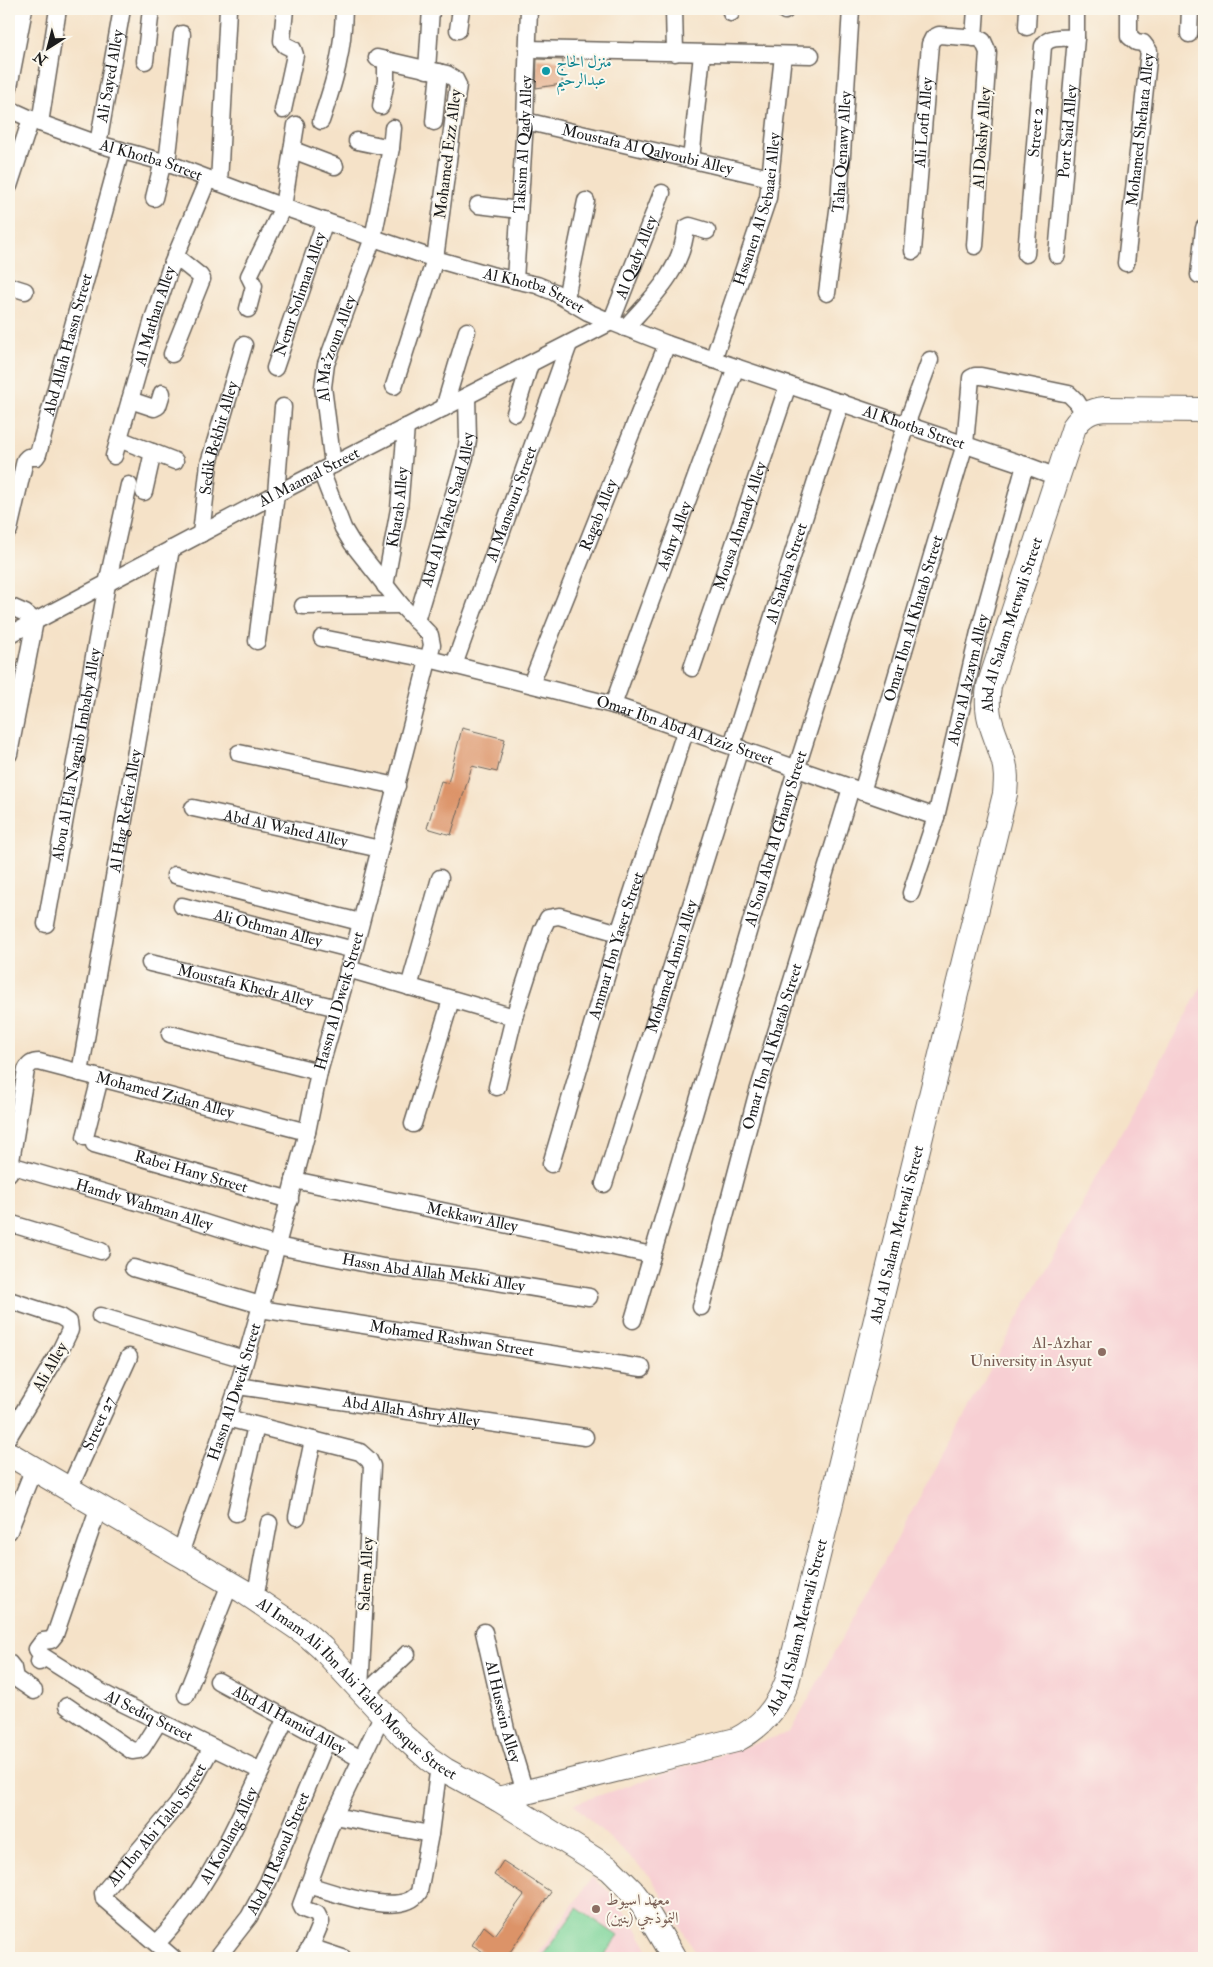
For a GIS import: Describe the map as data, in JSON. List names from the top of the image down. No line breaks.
{"streets":{"street":["Ali Sayed Alley","Ali Lotfi Alley","Mohamed Shehata Alley","Street 2","Port Said Alley","Al Dokshy Alley","Taksim Al Qady Alley","Moustafa Al Qalyoubi Alley","Taha Qenawy Alley","Mohamed Ezz Alley","Al Khotba Street","Hssanen Al Sebaaei Alley","Al Qady Alley","Nemr Soliman Alley","Al Mathan Alley","Abd Allah Hassn Street","Al Ma'zoun Alley","Sedik Bekhit Alley","Al Maamal Street","Al Mansouri Street","Khatab Alley","Abd Al Wahed Saad Alley","Ragab Alley","Mousa Ahmady Alley","Ashry Alley","Al Sahaba Street","Omar Ibn Al Khatab Street","Abd Al Salam Metwali Street","Abou Al Azaym Alley","Omar Ibn Abd Al Aziz Street","Abou Al Ela Naguib Imbaby Alley","Al Hag Refaei Alley","Abd Al Wahed Alley","Al Soul Abd Al Ghany Street","Ali Othman Alley","Ammar Ibn Yaser Street","Mohamed Amin Alley","Moustafa Khedr Alley","Hassn Al Dweik Street","Mohamed Zidan Alley","Rabei Hany Street","Hamdy Wahman Alley","Mekkawi Alley","Hassn Abd Allah Mekki Alley","Mohamed Rashwan Street","Ali Alley","Abd Allah Ashry Alley","Street 27","Salem Alley","Al Imam Ali Ibn Abi Taleb Mosque Street","Al Hussein Alley","Al Sediq Street","Abd Al Hamid Alley","Ali Ibn Abi Taleb Street","Al Koulang Alley","Abd Al Rasoul Street"]},"crossings":[["Ali Sayed Alley","Al Khotba Street"],["Ali Lotfi Alley","Al Dokshy Alley"],["Street 2","Port Said Alley"],["Taksim Al Qady Alley","Moustafa Al Qalyoubi Alley"],["Taksim Al Qady Alley","Al Khotba Street"],["Moustafa Al Qalyoubi Alley","Hssanen Al Sebaaei Alley"],["Mohamed Ezz Alley","Al Khotba Street"],["Al Khotba Street","Hssanen Al Sebaaei Alley"],["Al Khotba Street","Al Qady Alley"],["Al Khotba Street","Nemr Soliman Alley"],["Al Khotba Street","Al Mathan Alley"],["Al Khotba Street","Abd Allah Hassn Street"],["Al Khotba Street","Al Ma'zoun Alley"],["Al Khotba Street","Al Maamal Street"],["Al Khotba Street","Ragab Alley"],["Al Khotba Street","Mousa Ahmady Alley"],["Al Khotba Street","Ashry Alley"],["Al Khotba Street","Al Sahaba Street"],["Al Khotba Street","Omar Ibn Al Khatab Street"],["Al Khotba Street","Abd Al Salam Metwali Street"],["Al Khotba Street","Abou Al Azaym Alley"],["Al Khotba Street","Al Soul Abd Al Ghany Street"],["Al Qady Alley","Al Maamal Street"],["Al Ma'zoun Alley","Al Maamal Street"],["Al Ma'zoun Alley","Hassn Al Dweik Street"],["Sedik Bekhit Alley","Al Maamal Street"],["Al Maamal Street","Al Mansouri Street"],["Al Maamal Street","Khatab Alley"],["Al Maamal Street","Abd Al Wahed Saad Alley"],["Al Maamal Street","Abou Al Ela Naguib Imbaby Alley"],["Al Maamal Street","Al Hag Refaei Alley"],["Al Maamal Street","Hassn Al Dweik Street"],["Al Mansouri Street","Omar Ibn Abd Al Aziz Street"],["Khatab Alley","Hassn Al Dweik Street"],["Abd Al Wahed Saad Alley","Hassn Al Dweik Street"],["Ragab Alley","Omar Ibn Abd Al Aziz Street"],["Ashry Alley","Omar Ibn Abd Al Aziz Street"],["Al Sahaba Street","Omar Ibn Abd Al Aziz Street"],["Al Sahaba Street","Mohamed Amin Alley"],["Omar Ibn Al Khatab Street","Abd Al Salam Metwali Street"],["Omar Ibn Al Khatab Street","Omar Ibn Abd Al Aziz Street"],["Abd Al Salam Metwali Street","Al Imam Ali Ibn Abi Taleb Mosque Street"],["Abd Al Salam Metwali Street","Al Hussein Alley"],["Abou Al Azaym Alley","Omar Ibn Abd Al Aziz Street"],["Omar Ibn Abd Al Aziz Street","Al Soul Abd Al Ghany Street"],["Omar Ibn Abd Al Aziz Street","Ammar Ibn Yaser Street"],["Omar Ibn Abd Al Aziz Street","Mohamed Amin Alley"],["Omar Ibn Abd Al Aziz Street","Hassn Al Dweik Street"],["Al Hag Refaei Alley","Mohamed Zidan Alley"],["Abd Al Wahed Alley","Hassn Al Dweik Street"],["Al Soul Abd Al Ghany Street","Mekkawi Alley"],["Ali Othman Alley","Hassn Al Dweik Street"],["Moustafa Khedr Alley","Hassn Al Dweik Street"],["Hassn Al Dweik Street","Mohamed Zidan Alley"],["Hassn Al Dweik Street","Rabei Hany Street"],["Hassn Al Dweik Street","Hamdy Wahman Alley"],["Hassn Al Dweik Street","Mekkawi Alley"],["Hassn Al Dweik Street","Hassn Abd Allah Mekki Alley"],["Hassn Al Dweik Street","Mohamed Rashwan Street"],["Hassn Al Dweik Street","Abd Allah Ashry Alley"],["Hassn Al Dweik Street","Al Imam Ali Ibn Abi Taleb Mosque Street"],["Mohamed Zidan Alley","Rabei Hany Street"],["Mohamed Zidan Alley","Hamdy Wahman Alley"],["Hamdy Wahman Alley","Hassn Abd Allah Mekki Alley"],["Street 27","Al Imam Ali Ibn Abi Taleb Mosque Street"],["Salem Alley","Al Imam Ali Ibn Abi Taleb Mosque Street"],["Al Imam Ali Ibn Abi Taleb Mosque Street","Al Sediq Street"],["Al Sediq Street","Ali Ibn Abi Taleb Street"],["Al Sediq Street","Al Koulang Alley"],["Abd Al Hamid Alley","Al Koulang Alley"],["Abd Al Hamid Alley","Abd Al Rasoul Street"],["Ali Ibn Abi Taleb Street","Al Koulang Alley"]],"places":["منزل الحاج عبدالرحيم","Al-Azhar University in Asyut","معهد اسيوط النموذجي (بنين)"],"north":"bottom left"}
